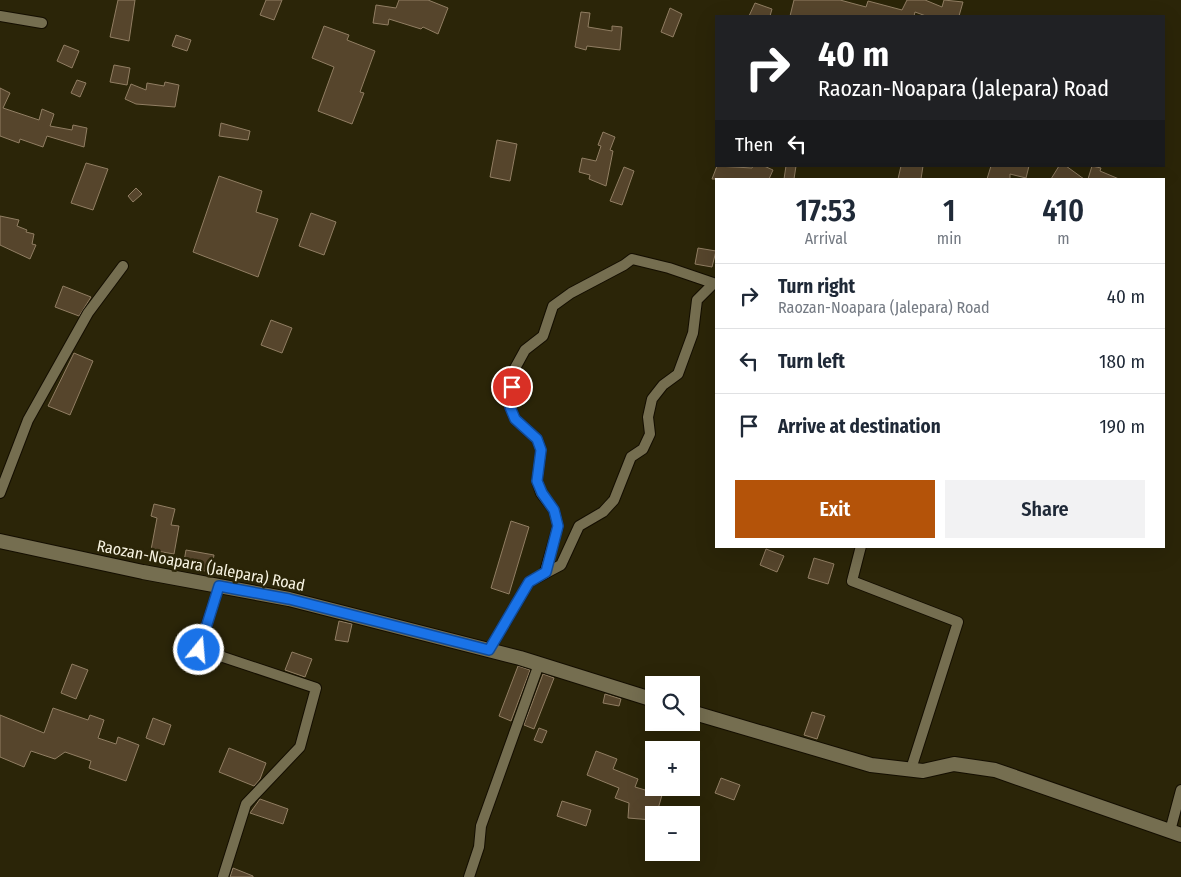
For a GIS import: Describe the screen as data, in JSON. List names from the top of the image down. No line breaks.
{"streets":{"main road":["Raozan-Noapara (Jalepara) Road"]},"page":{"turn":["40 m","Raozan-Noapara (Jalepara) Road"],"then":"Then","eta":["17:53","Arrival","1","min","410","m"],"list":[{"name":"Turn right","note":"Raozan-Noapara (Jalepara) Road","value":"40 m"},{"name":"Turn left","value":"180 m"},{"name":"Arrive at destination","value":"190 m"}],"buttons":["Exit","Share"],"map_buttons":["+","−"]}}
